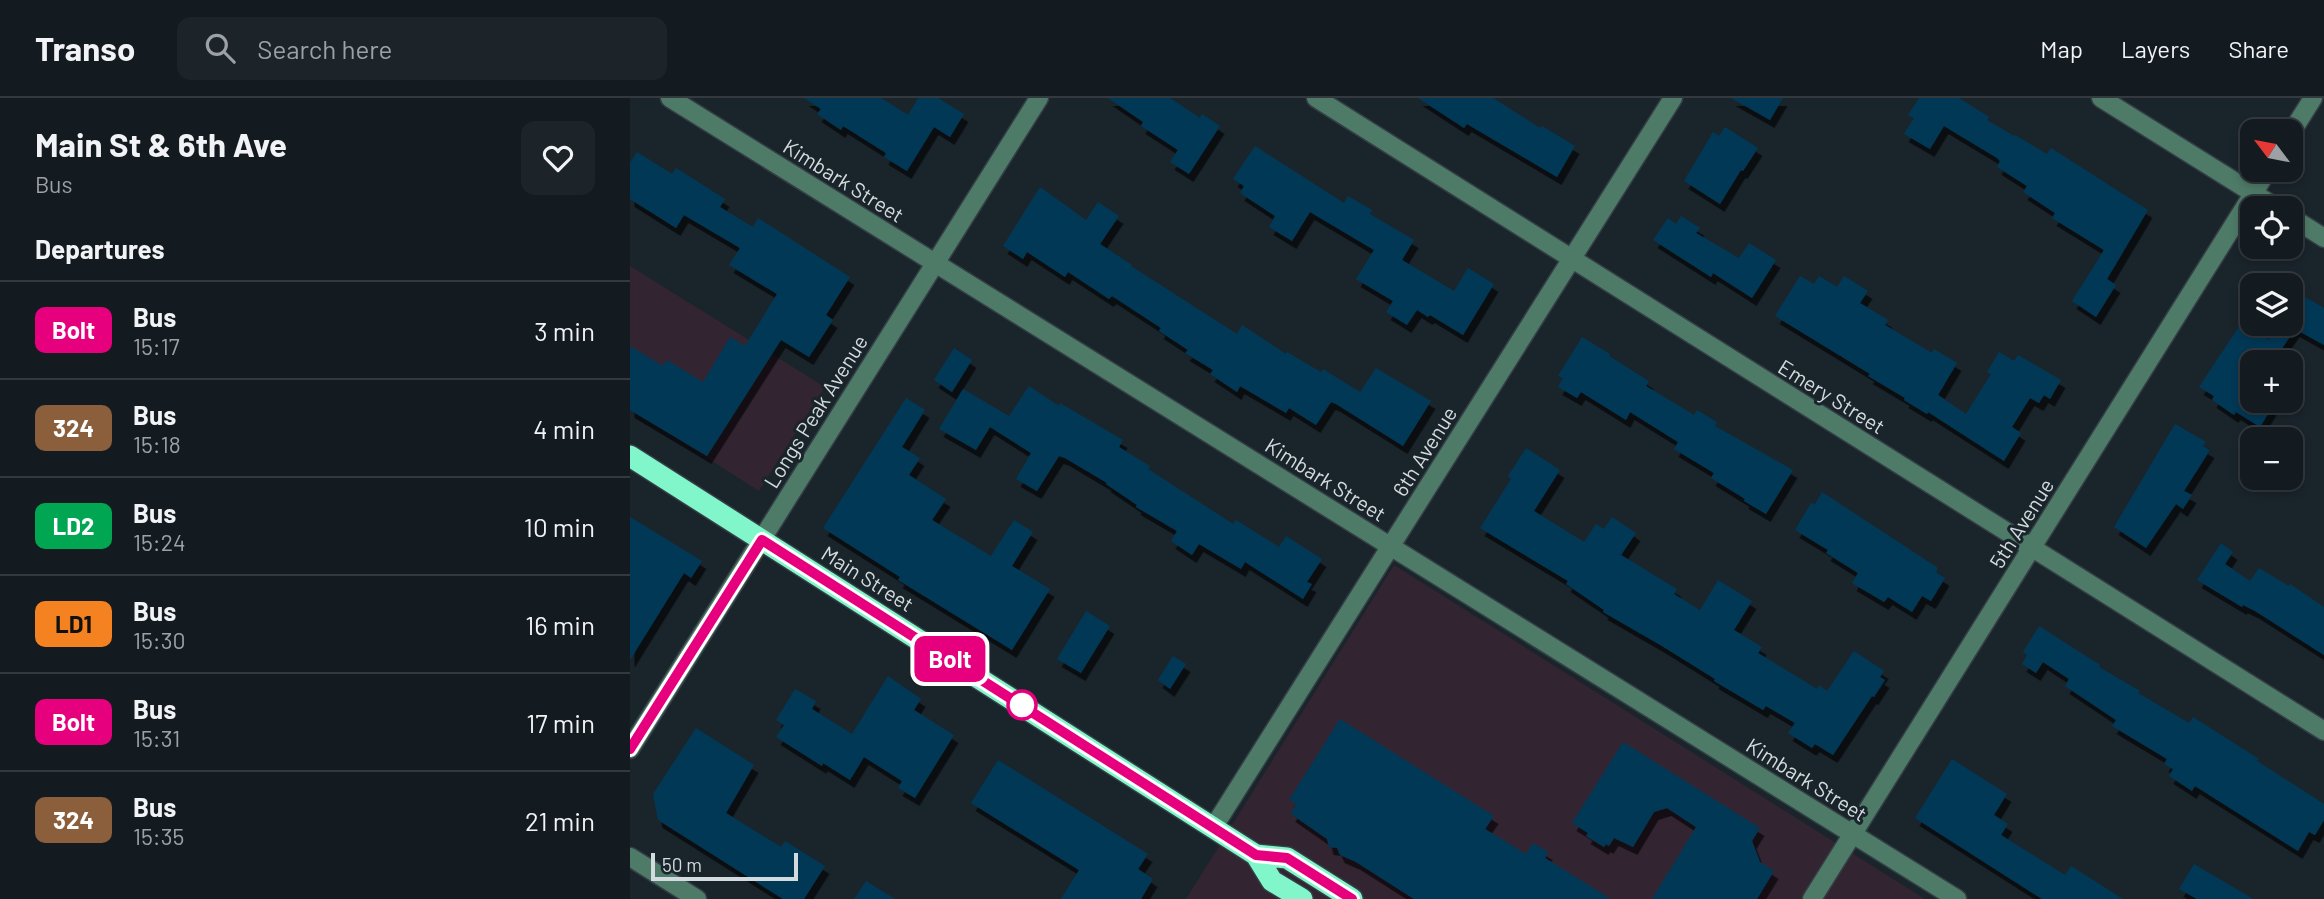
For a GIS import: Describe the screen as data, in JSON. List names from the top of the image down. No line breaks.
{"streets":{"highway":["Main Street"],"street":["Kimbark Street","Emery Street","Longs Peak Avenue","6th Avenue","5th Avenue"]},"crossings":[["Kimbark Street","Longs Peak Avenue"],["Kimbark Street","6th Avenue"],["Kimbark Street","5th Avenue"],["Emery Street","6th Avenue"],["Emery Street","5th Avenue"],["Longs Peak Avenue","Main Street"],["6th Avenue","Main Street"]],"lines":["bus line Bolt"],"scale_bar":"50 m","north":"top left","page":{"header":"Transo","search":"Search here","nav":["Map","Layers","Share"],"heading":[["Main St & 6th Ave","Bus"],"Departures"],"on_map":"Bolt","map_buttons":["+","−"],"list":[{"mark":"Bolt","name":"Bus","note":"15:17","value":"3 min"},{"mark":"324","name":"Bus","note":"15:18","value":"4 min"},{"mark":"LD2","name":"Bus","note":"15:24","value":"10 min"},{"mark":"LD1","name":"Bus","note":"15:30","value":"16 min"},{"mark":"Bolt","name":"Bus","note":"15:31","value":"17 min"},{"mark":"324","name":"Bus","note":"15:35","value":"21 min"}],"scale":"50 m"}}
